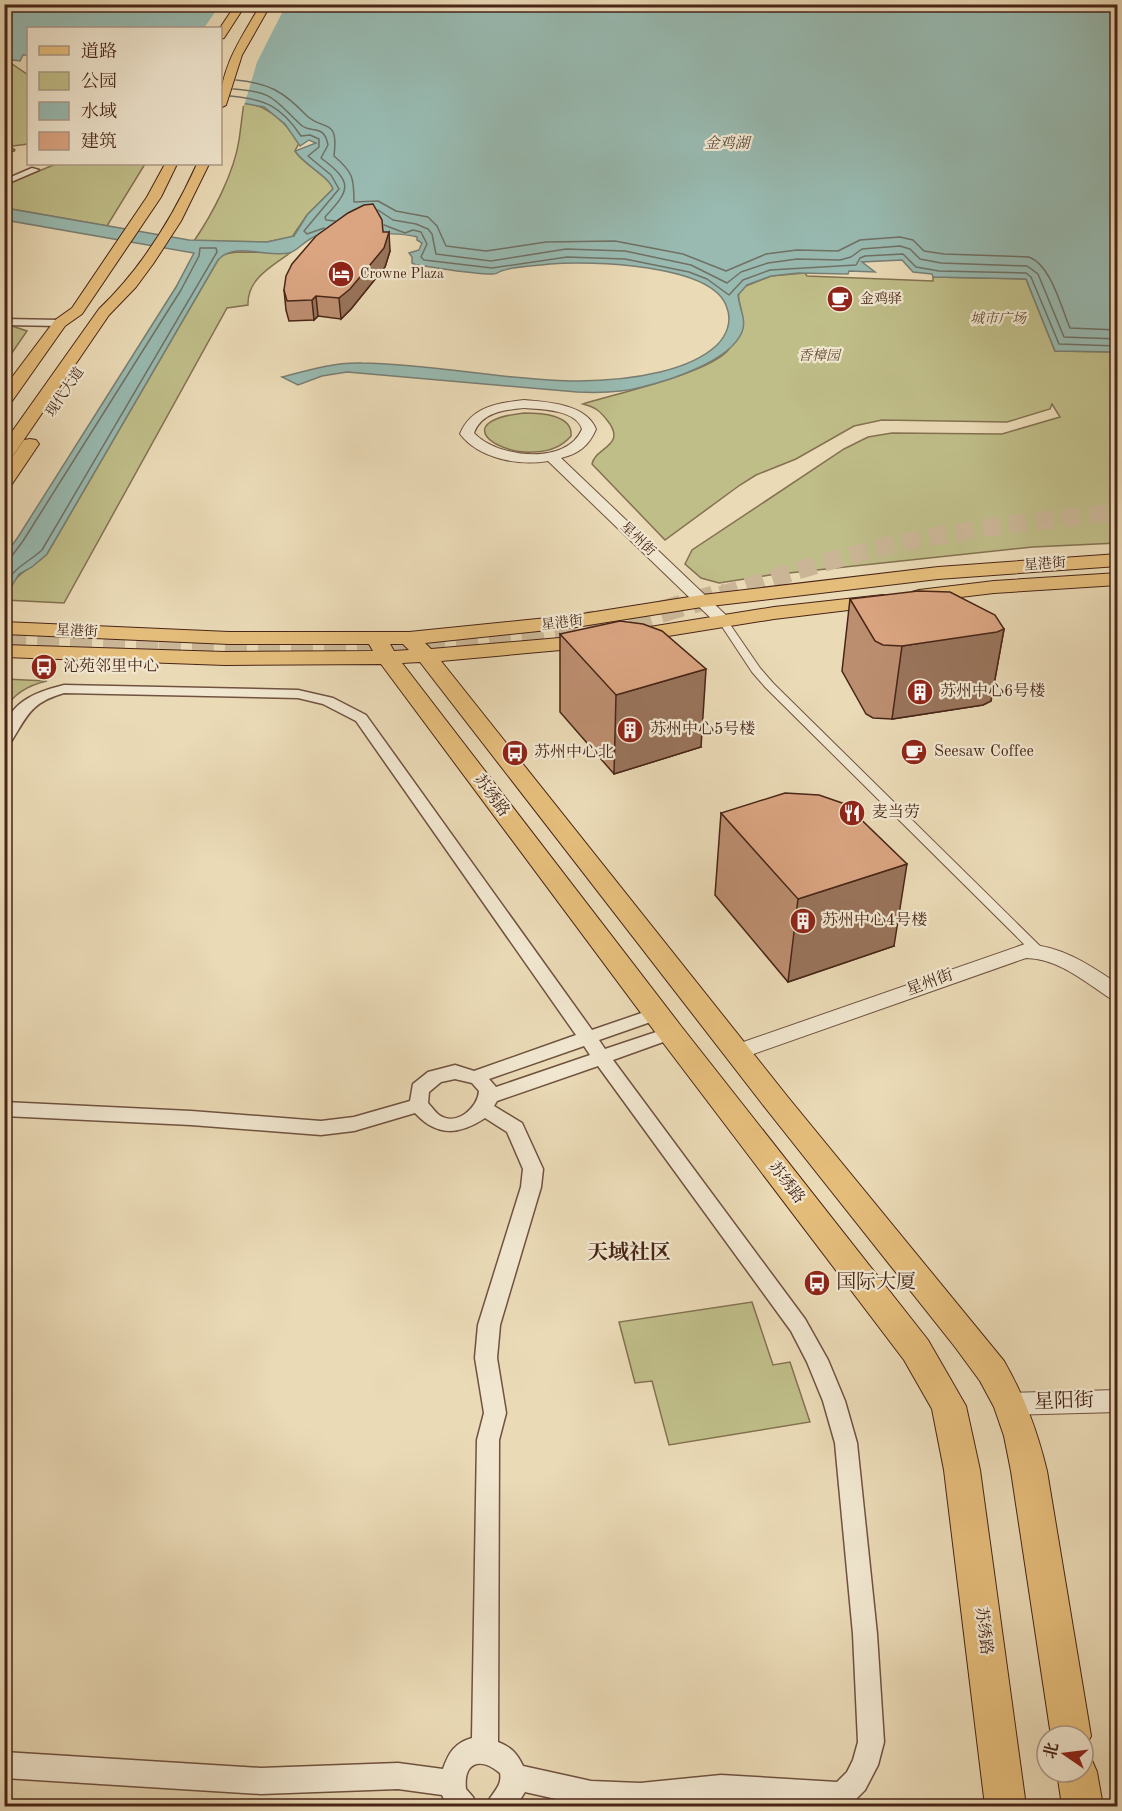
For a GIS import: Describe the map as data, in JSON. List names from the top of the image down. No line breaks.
{"streets":{"main road":["现代大道","星港街","苏绣路"],"street":["星州街","星阳街"]},"crossings":[["星州街","星港街"],["星港街","苏绣路"]],"districts":["天域社区"],"water":["金鸡湖"],"parks":["城市广场","香樟园"],"places":{"hotel":["Crowne Plaza"],"cafe":["金鸡驿","Seesaw Coffee"],"bus stop":["沁苑邻里中心","苏州中心北","国际大厦"],"building":["苏州中心6号楼","苏州中心5号楼","苏州中心4号楼"],"restaurant":["麦当劳"]},"legend":["道路","公园","水域","建筑"],"north":"left"}
